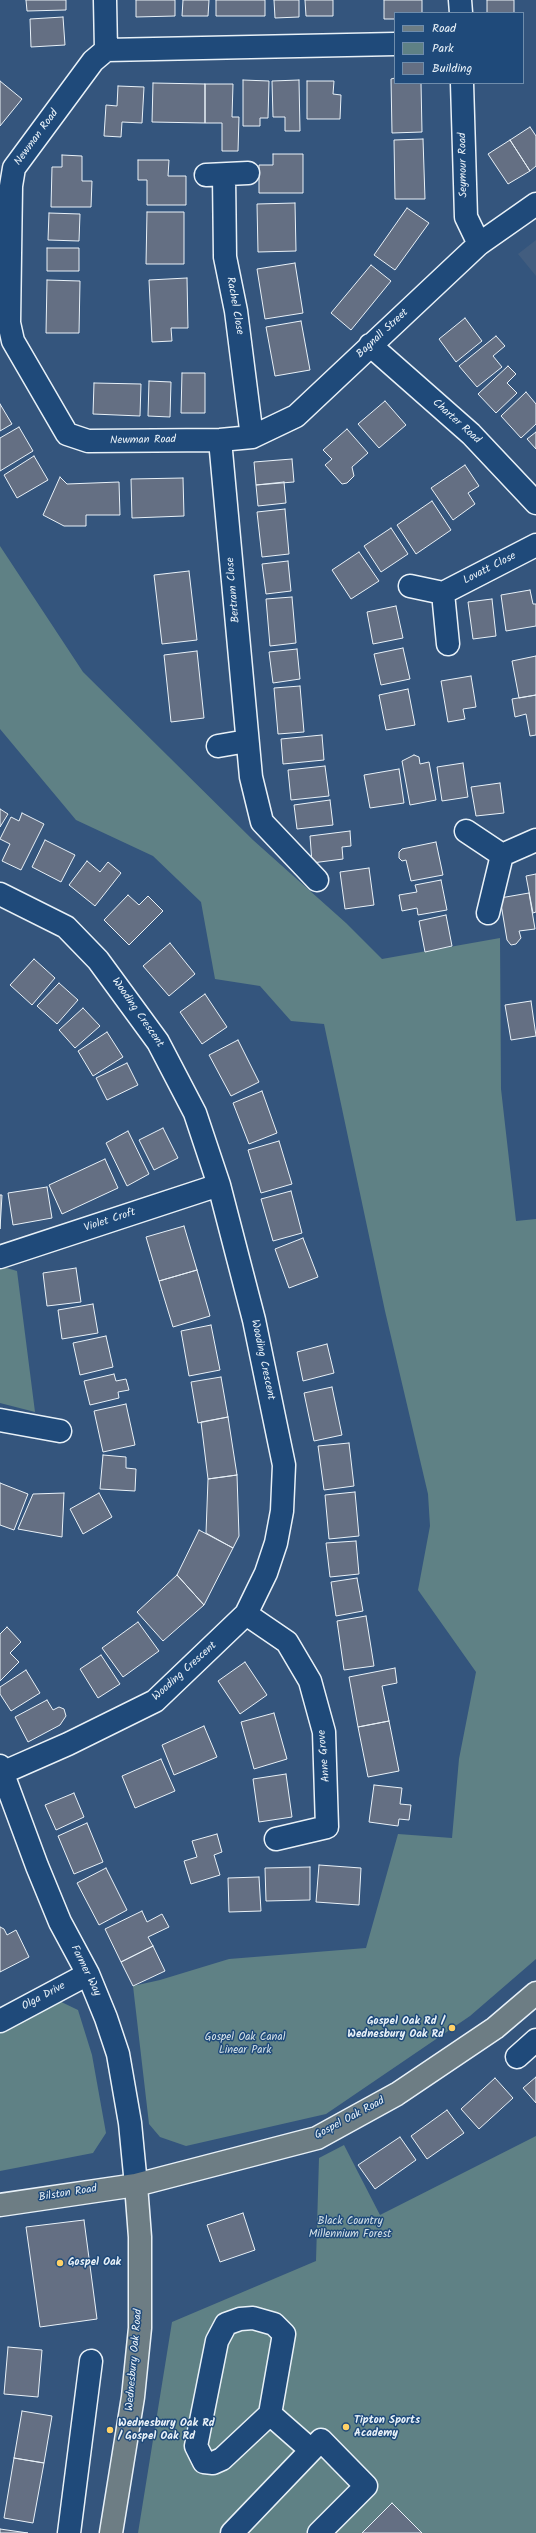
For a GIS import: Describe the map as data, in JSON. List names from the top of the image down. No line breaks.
{"streets":{"main road":["Gospel Oak Road","Bilston Road","Wednesbury Oak Road"],"street":["Newman Road","Seymour Road","Rachel Close","Bagnall Street","Charter Road","Lovatt Close","Bertram Close","Wooding Crescent","Violet Croft","Anne Grove","Farmer Way","Olga Drive"]},"crossings":[["Newman Road","Bagnall Street"],["Newman Road","Bertram Close"],["Seymour Road","Bagnall Street"],["Rachel Close","Bagnall Street"],["Bagnall Street","Charter Road"],["Bagnall Street","Bertram Close"],["Wooding Crescent","Violet Croft"],["Wooding Crescent","Anne Grove"],["Wooding Crescent","Farmer Way"],["Farmer Way","Olga Drive"],["Farmer Way","Gospel Oak Road"],["Farmer Way","Bilston Road"],["Farmer Way","Wednesbury Oak Road"],["Gospel Oak Road","Bilston Road"],["Gospel Oak Road","Wednesbury Oak Road"],["Bilston Road","Wednesbury Oak Road"]],"parks":["Gospel Oak Canal Linear Park","Black Country Millennium Forest"],"places":["Gospel Oak Rd / Wednesbury Oak Rd","Gospel Oak","Tipton Sports Academy","Wednesbury Oak Rd / Gospel Oak Rd"],"legend":["Road","Park","Building"]}
